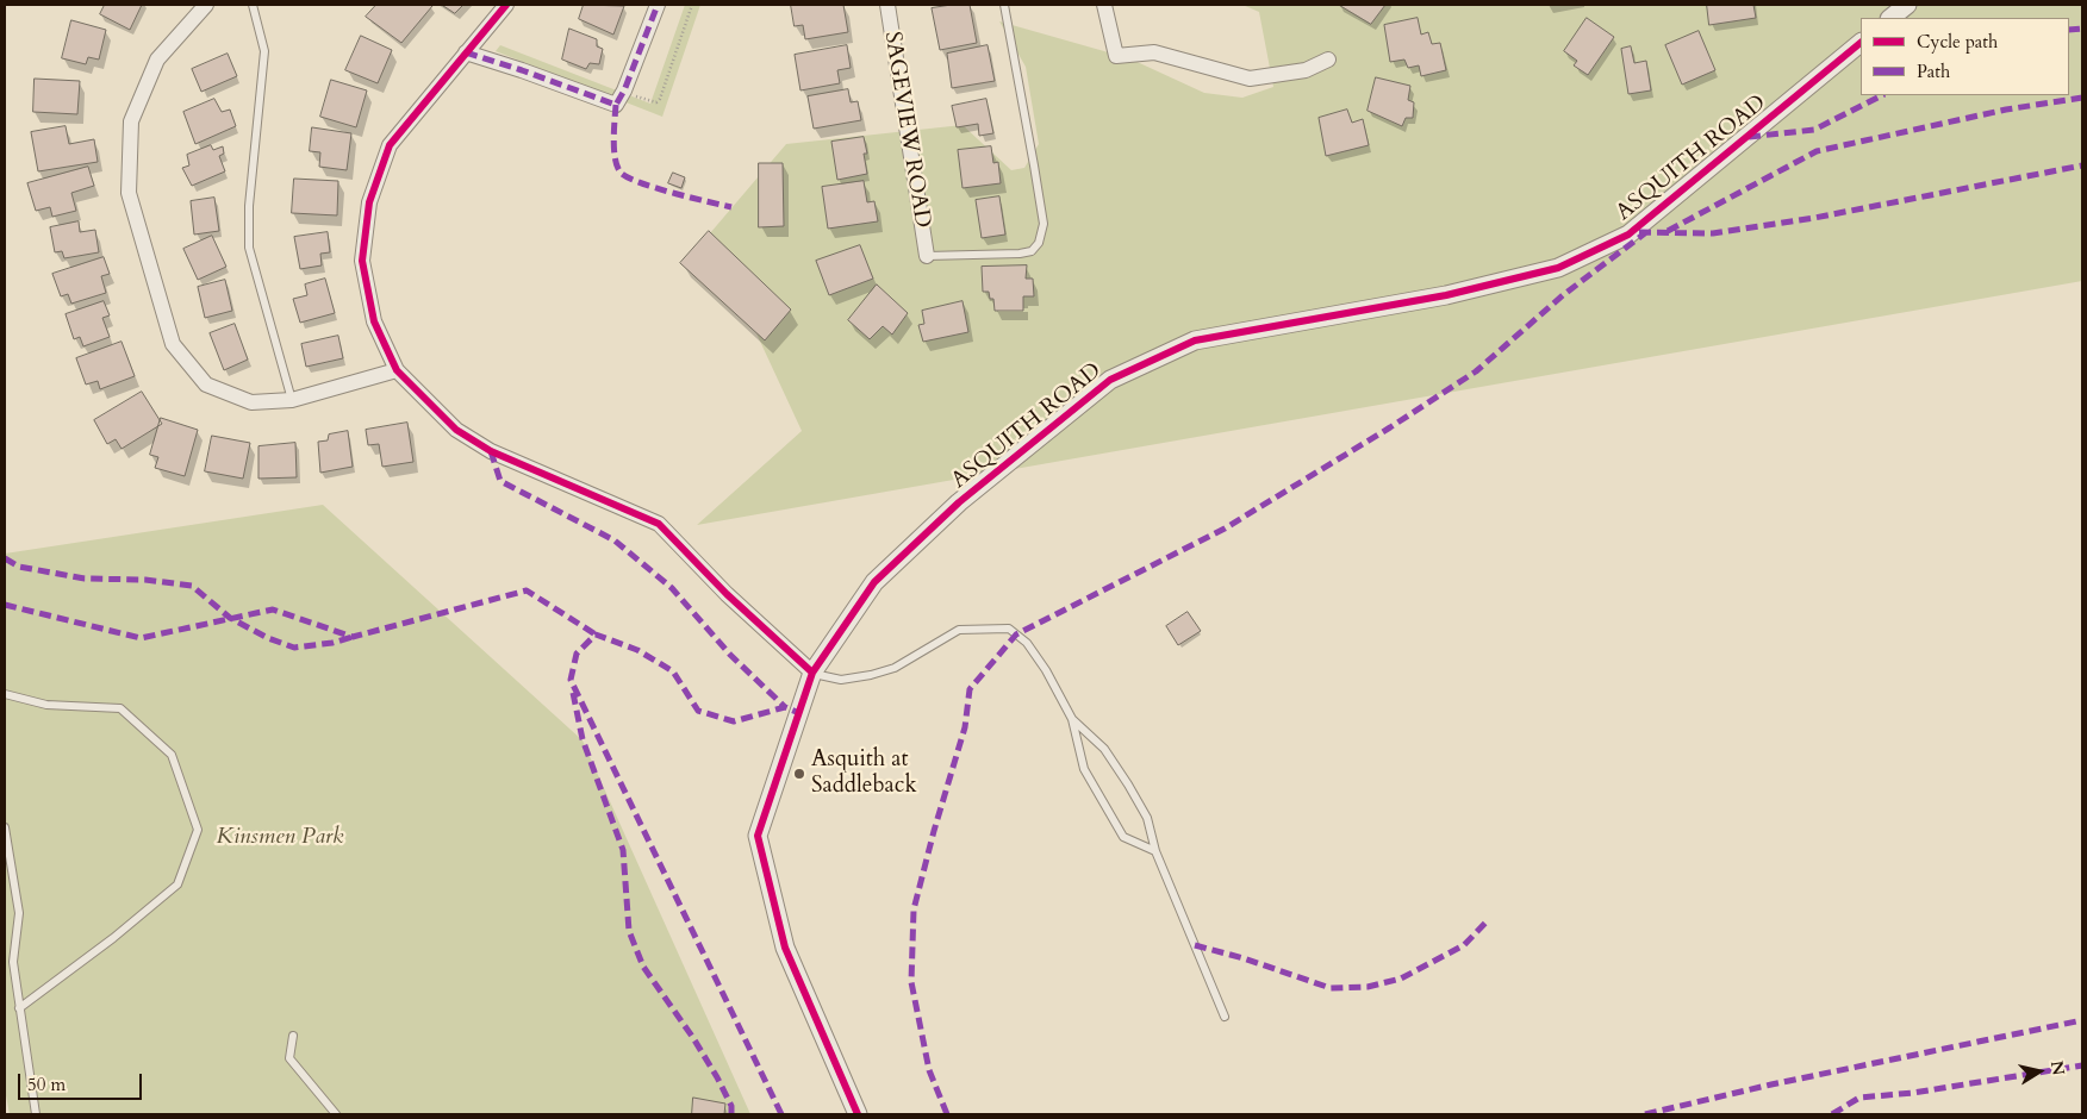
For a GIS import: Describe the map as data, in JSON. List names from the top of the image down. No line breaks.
{"streets":{"street":["SAGEVIEW ROAD","ASQUITH ROAD"]},"parks":["Kinsmen Park"],"places":["Asquith at Saddleback"],"legend":["Cycle path","Path"],"scale_bar":"50 m","north":"right"}
